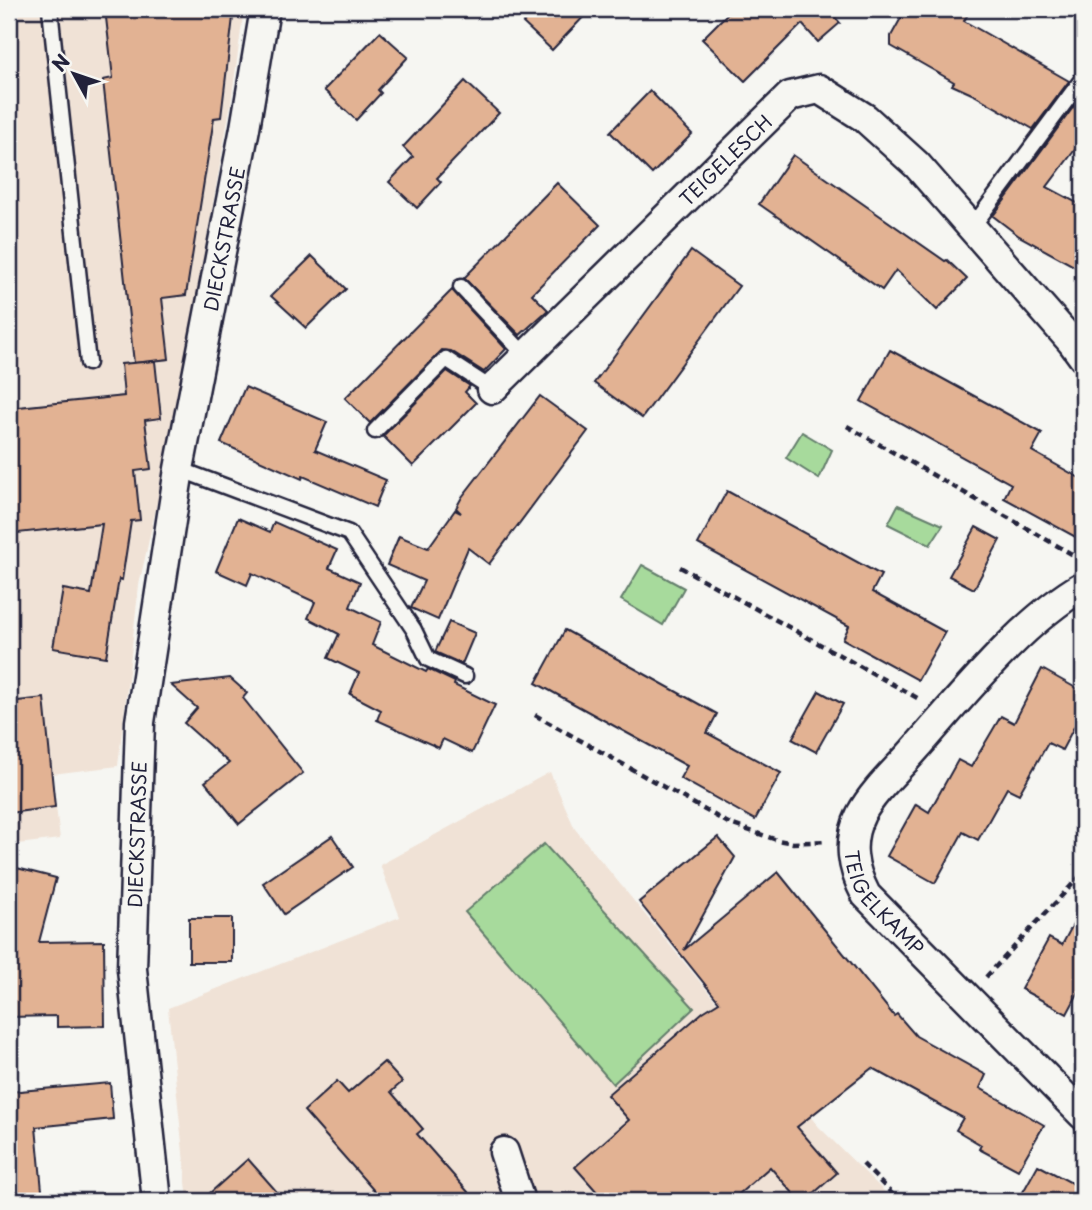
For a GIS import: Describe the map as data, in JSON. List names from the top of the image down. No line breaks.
{"streets":{"street":["TEIGELESCH","DIECKSTRASSE","TEIGELKAMP"]},"north":"top left"}
